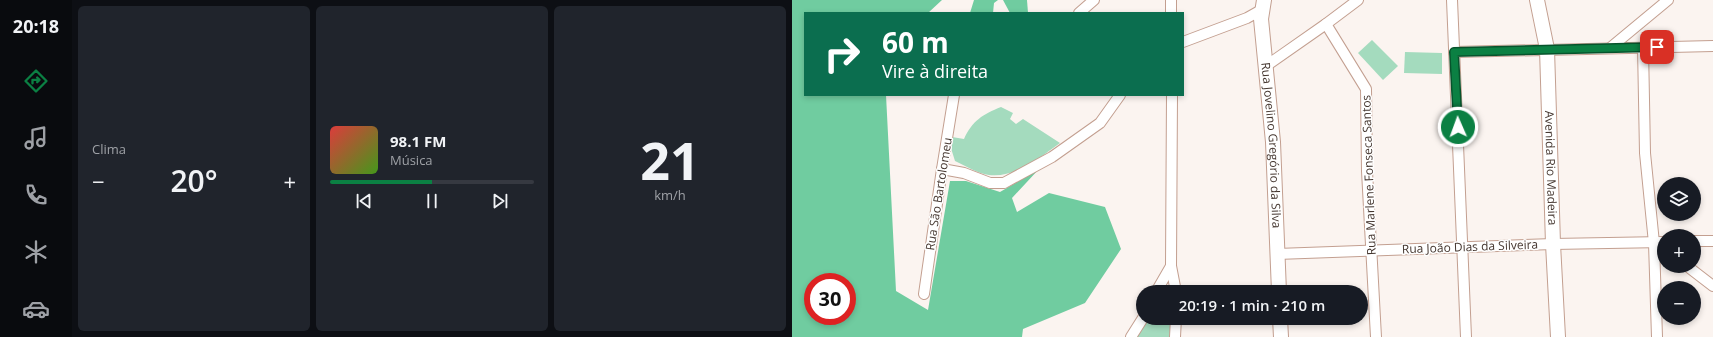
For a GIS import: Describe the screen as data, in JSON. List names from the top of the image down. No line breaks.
{"streets":{"main road":["Rua Jovelino Gregório da Silva","Avenida Rio Madeira"],"street":["Rua Marlene Fonseca Santos","Rua São Bartolomeu","Rua João Dias da Silveira"]},"crossings":[["Rua Jovelino Gregório da Silva","Rua João Dias da Silveira"],["Avenida Rio Madeira","Rua João Dias da Silveira"],["Rua Marlene Fonseca Santos","Rua João Dias da Silveira"]],"page":{"tabs":"20:18","tile":["Clima",["21","km/h"]],"turn":["60 m","Vire à direita"],"song":["98.1 FM","Música"],"heat":["−","20°","+"],"map_buttons":["+","−"],"limit":"30","trip":"20:19 · 1 min · 210 m"}}
